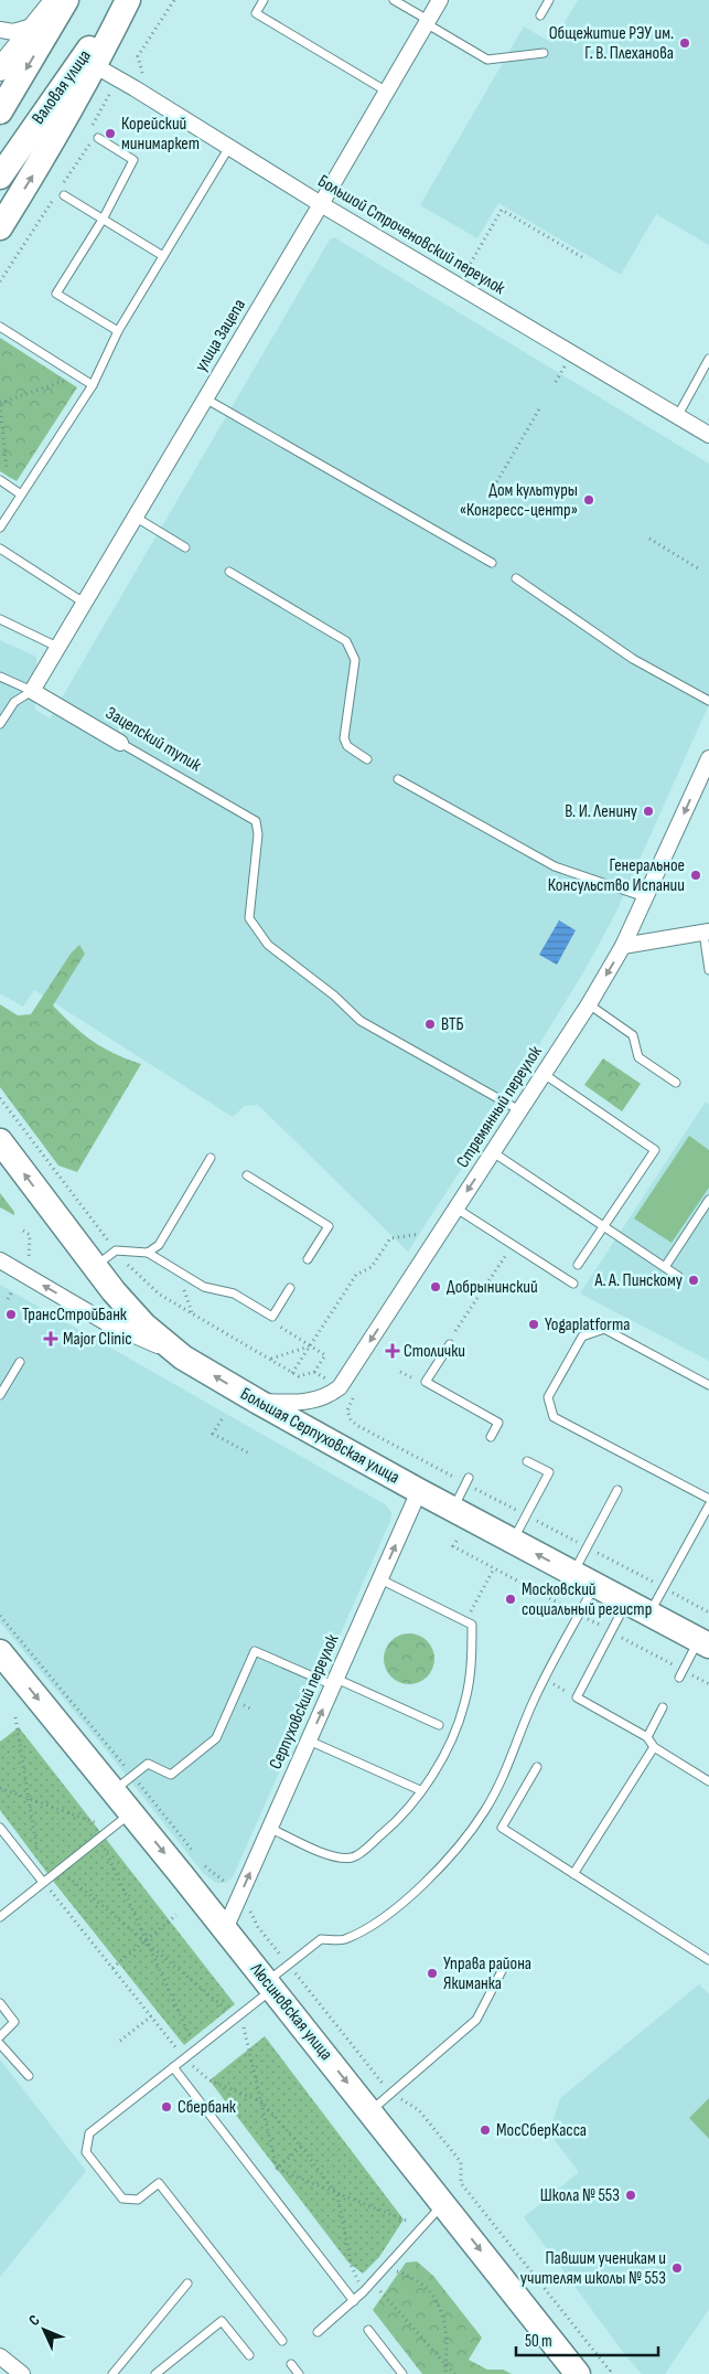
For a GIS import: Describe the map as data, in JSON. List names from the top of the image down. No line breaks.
{"streets":{"main road":["Валовая улица","Большая Серпуховская улица","Люсиновская улица"],"street":["Большой Строченовский переулок","улица Зацепа","Зацепский тупик","Стремянный переулок","Серпуховский переулок"]},"crossings":[["Большой Строченовский переулок","улица Зацепа"],["улица Зацепа","Зацепский тупик"],["Зацепский тупик","Стремянный переулок"],["Стремянный переулок","Большая Серпуховская улица"],["Большая Серпуховская улица","Серпуховский переулок"],["Серпуховский переулок","Люсиновская улица"]],"one_way":["Стремянный переулок","Большая Серпуховская улица","Серпуховский переулок","Люсиновская улица"],"places":{"other":["Общежитие РЭУ им. Г. В. Плеханова","Корейский минимаркет","Дом культуры «Конгресс-центр»","В. И. Ленину","Генеральное Консульство Испании","ВТБ","А. А. Пинскому","Добрынинский","ТрансСтройБанк","Yogaplatforma","Московский социальный регистр","Управа района Якиманка","Сбербанк","МосСберКасса","Школа № 553","Павшим ученикам и учителям школы № 553"],"health":["Major Clinic","Столички"]},"scale_bar":"50 m","north":"top left"}
